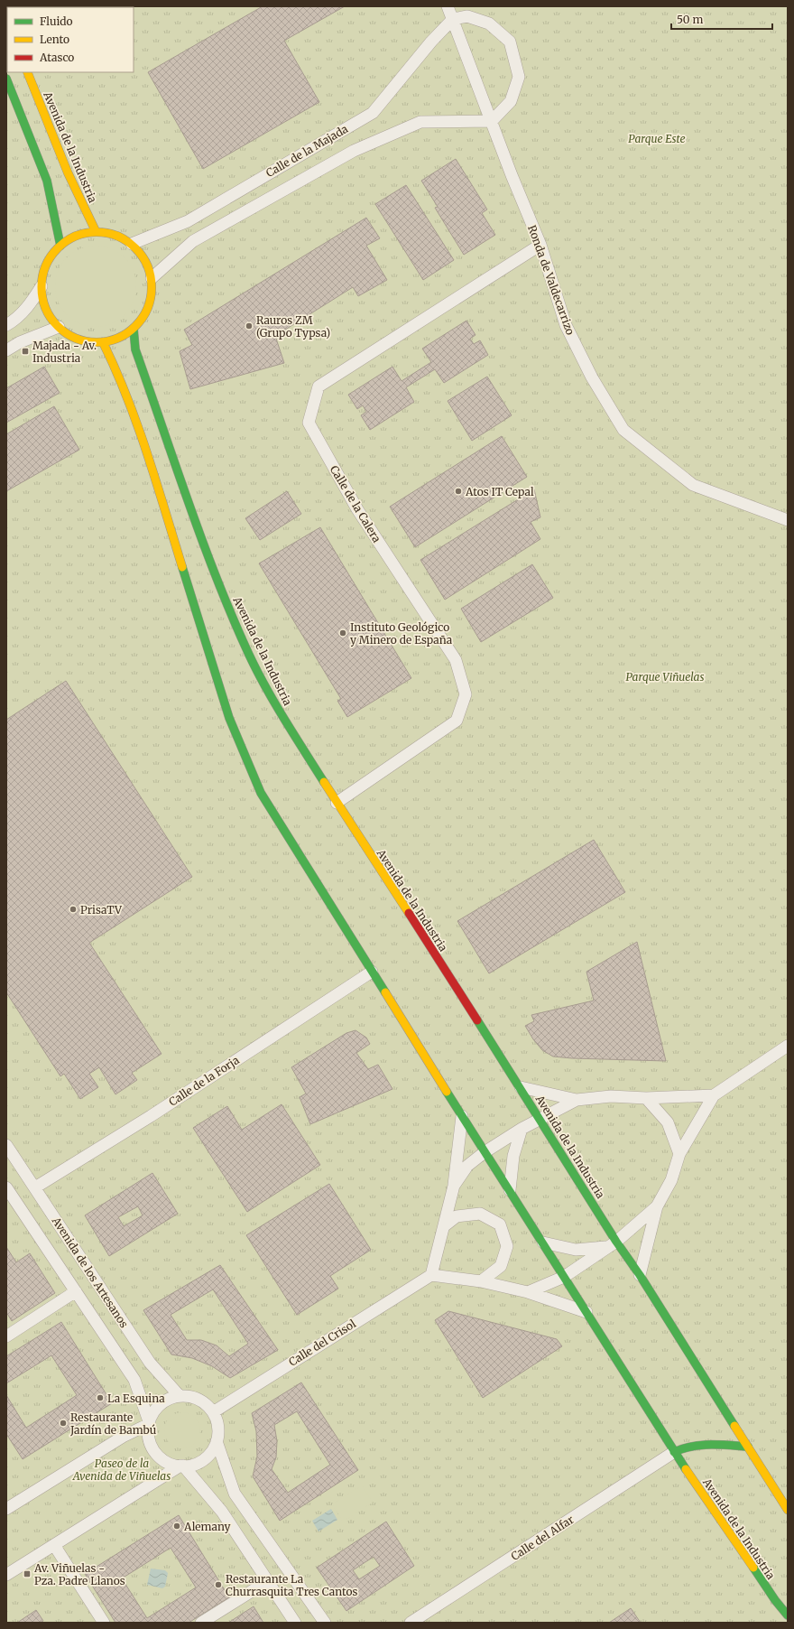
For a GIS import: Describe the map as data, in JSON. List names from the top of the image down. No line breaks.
{"streets":{"street":["Avenida de la Industria","Calle de la Majada","Ronda de Valdecarrizo","Calle de la Calera","Calle de la Forja","Avenida de los Artesanos","Calle del Crisol","Calle del Alfar"]},"crossings":[["Avenida de la Industria","Calle de la Majada"],["Avenida de la Industria","Calle de la Calera"],["Avenida de la Industria","Calle de la Forja"],["Avenida de la Industria","Calle del Alfar"],["Calle de la Majada","Ronda de Valdecarrizo"],["Ronda de Valdecarrizo","Calle de la Calera"],["Calle de la Forja","Avenida de los Artesanos"],["Avenida de los Artesanos","Calle del Crisol"]],"parks":["Parque Este","Parque Viñuelas","Paseo de la Avenida de Viñuelas"],"places":{"other":["Rauros ZM (Grupo Typsa)","Atos IT Cepal","Instituto Geológico y Minero de España","PrisaTV","La Esquina","Restaurante Jardín de Bambú","Alemany","Restaurante La Churrasquita Tres Cantos"],"transit":["Majada - Av. Industria","Av. Viñuelas - Pza. Padre Llanos"]},"legend":["Fluido","Lento","Atasco"],"scale_bar":"50 m"}
